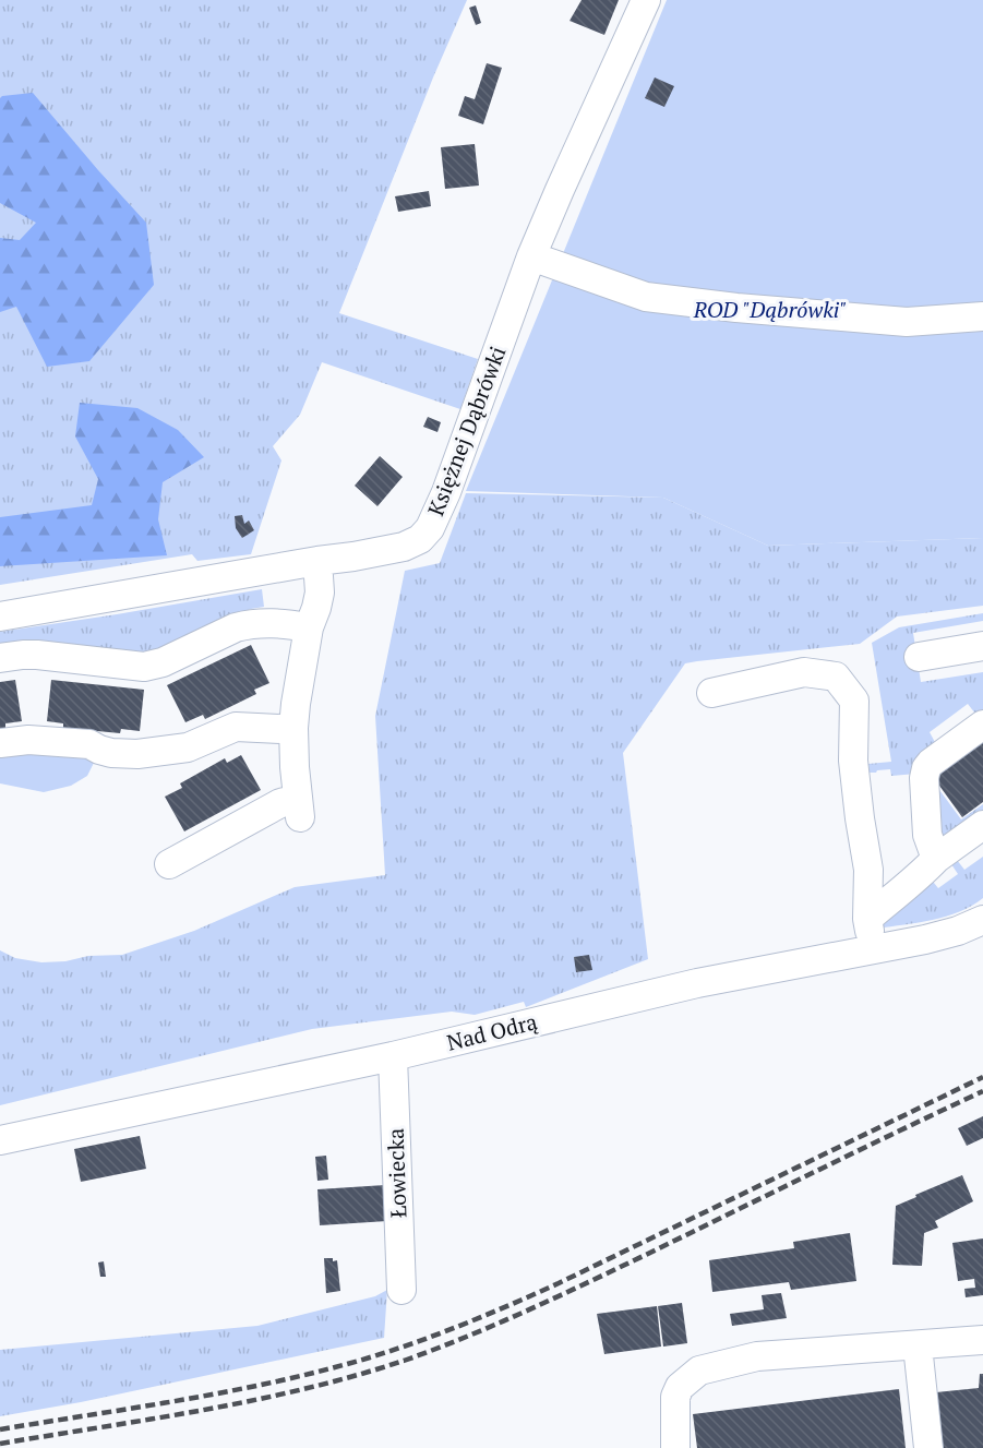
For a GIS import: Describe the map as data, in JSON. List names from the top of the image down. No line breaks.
{"streets":{"street":["Księżnej Dąbrówki","Nad Odrą","Łowiecka"]},"crossings":[["Nad Odrą","Łowiecka"]],"parks":["ROD \"Dąbrówki\""]}
